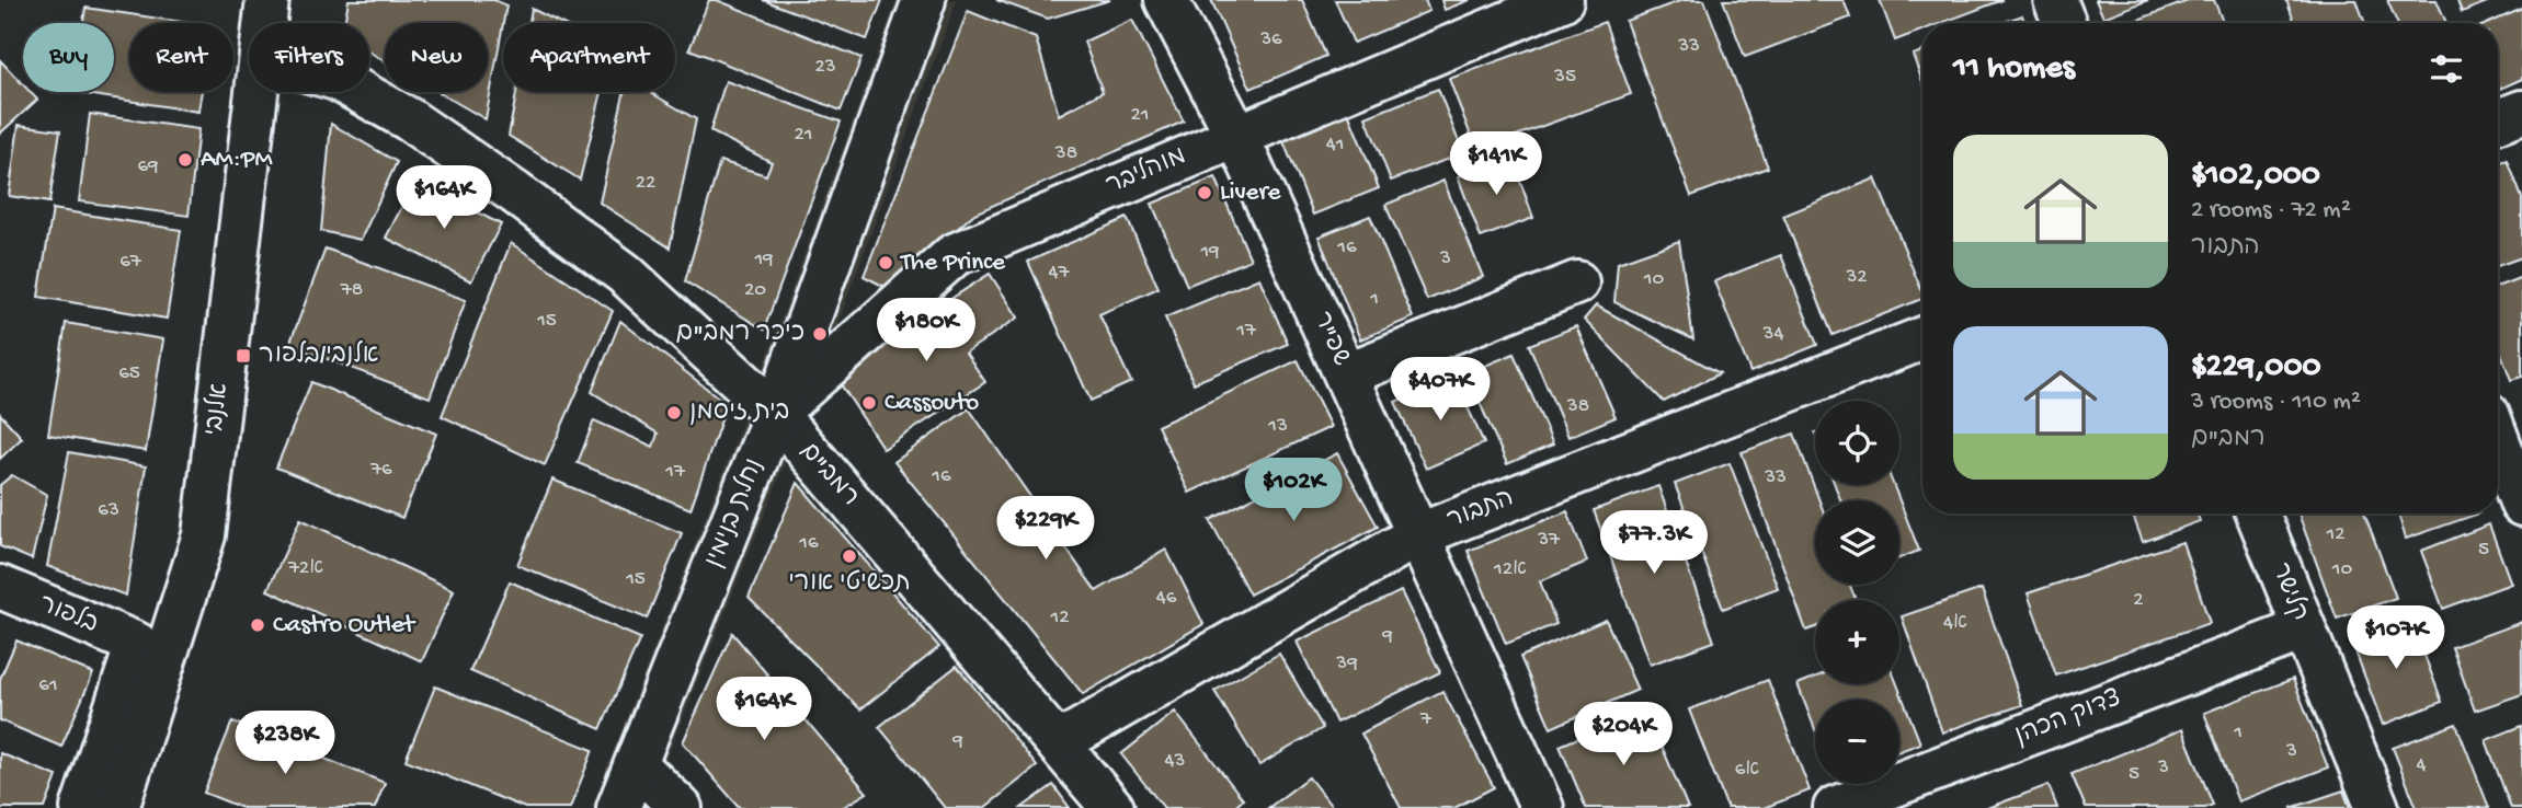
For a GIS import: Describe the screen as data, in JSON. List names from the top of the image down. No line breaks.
{"streets":{"street":["מוהליבר","שפ\"ר","אלנבי","רמב\"ם","התבור","נחלת בנימין","קלישר","בלפור","צדוק הכהן"]},"crossings":[["מוהליבר","שפ\"ר"],["מוהליבר","רמב\"ם"],["מוהליבר","נחלת בנימין"],["שפ\"ר","התבור"],["רמב\"ם","התבור"],["רמב\"ם","נחלת בנימין"],["קלישר","צדוק הכהן"]],"places":{"other":["AM:PM","Livere","The Prince","כיכר רמב\"ם","Cassouto","בית זיסמן","תכשיטי אורי","Castro Outlet"],"transit":["אלנבי/בלפור"]},"house_numbers":["36","33","23","35","21","21","41","38","69","22","16","19","3","19","67","47","32","10","78","20","1","15","17","34","65","38","13","76","17","16","33","63","12","37","16","5","72א","12א","10","15","46","2","12","4א","9","39","61","7","1","9","3","43","4","3","6א","5"],"page":{"chip":["Buy","Rent","Filters","New","Apartment"],"heading":"11 homes","list":[{"name":"$102,000","note":"2 rooms · 72 m² · התבור"},{"name":"$229,000","note":"3 rooms · 110 m² · רמב\"ם"}],"price":["$141K","$164K","$180K","$407K","$102K","$229K","$77.3K","$107K","$164K","$204K","$238K"],"map_buttons":["+","−"]}}
